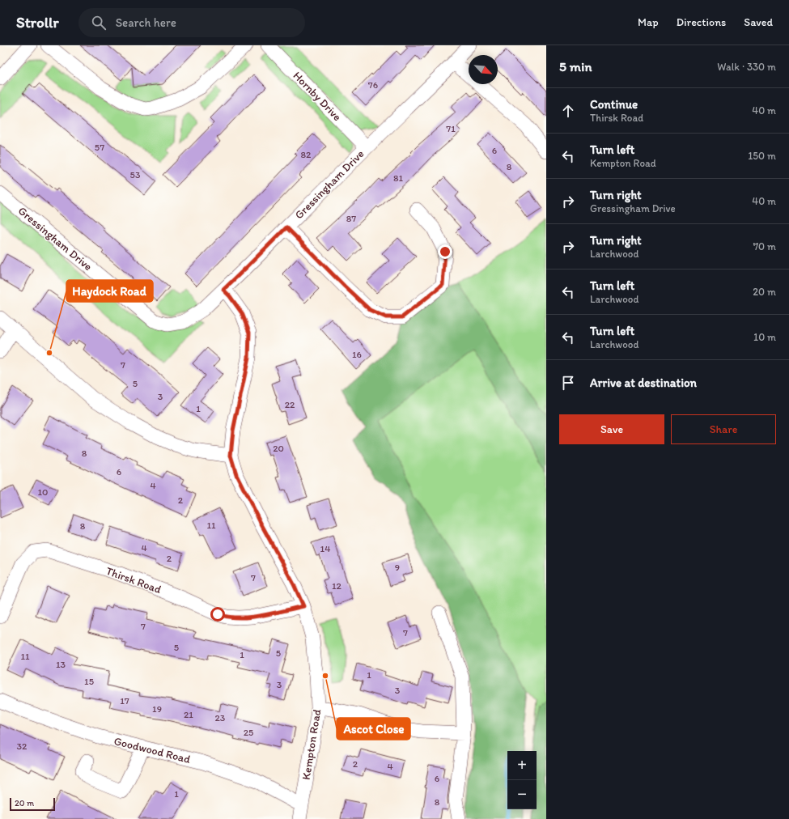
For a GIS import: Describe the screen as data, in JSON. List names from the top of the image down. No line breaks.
{"streets":{"street":["Hornby Drive","Gressingham Drive","Thirsk Road","Kempton Road","Goodwood Road"]},"crossings":[["Hornby Drive","Gressingham Drive"],["Gressingham Drive","Kempton Road"],["Thirsk Road","Kempton Road"],["Kempton Road","Goodwood Road"]],"places":["Haydock Road","Ascot Close"],"house_numbers":["76","71","57","6","82","8","53","81","87","16","7","5","3","22","1","20","8","6","4","10","2","11","8","4","14","2","9","7","12","7","7","5","5","1","11","13","1","15","3","3","17","19","21","23","25","32","2","4","6","1","8"],"scale_bar":"20 m","north":"bottom right","page":{"header":"Strollr","search":"Search here","nav":["Map","Directions","Saved"],"heading":["5 min","Walk · 330 m"],"list":[["Continue","Thirsk Road","40 m"],["Turn left","Kempton Road","150 m"],["Turn right","Gressingham Drive","40 m"],["Turn right","Larchwood","70 m"],["Turn left","Larchwood","20 m"],["Turn left","Larchwood","10 m"],"Arrive at destination"],"buttons":["Save","Share"],"map_buttons":["+","−"],"scale":"20 m"}}
